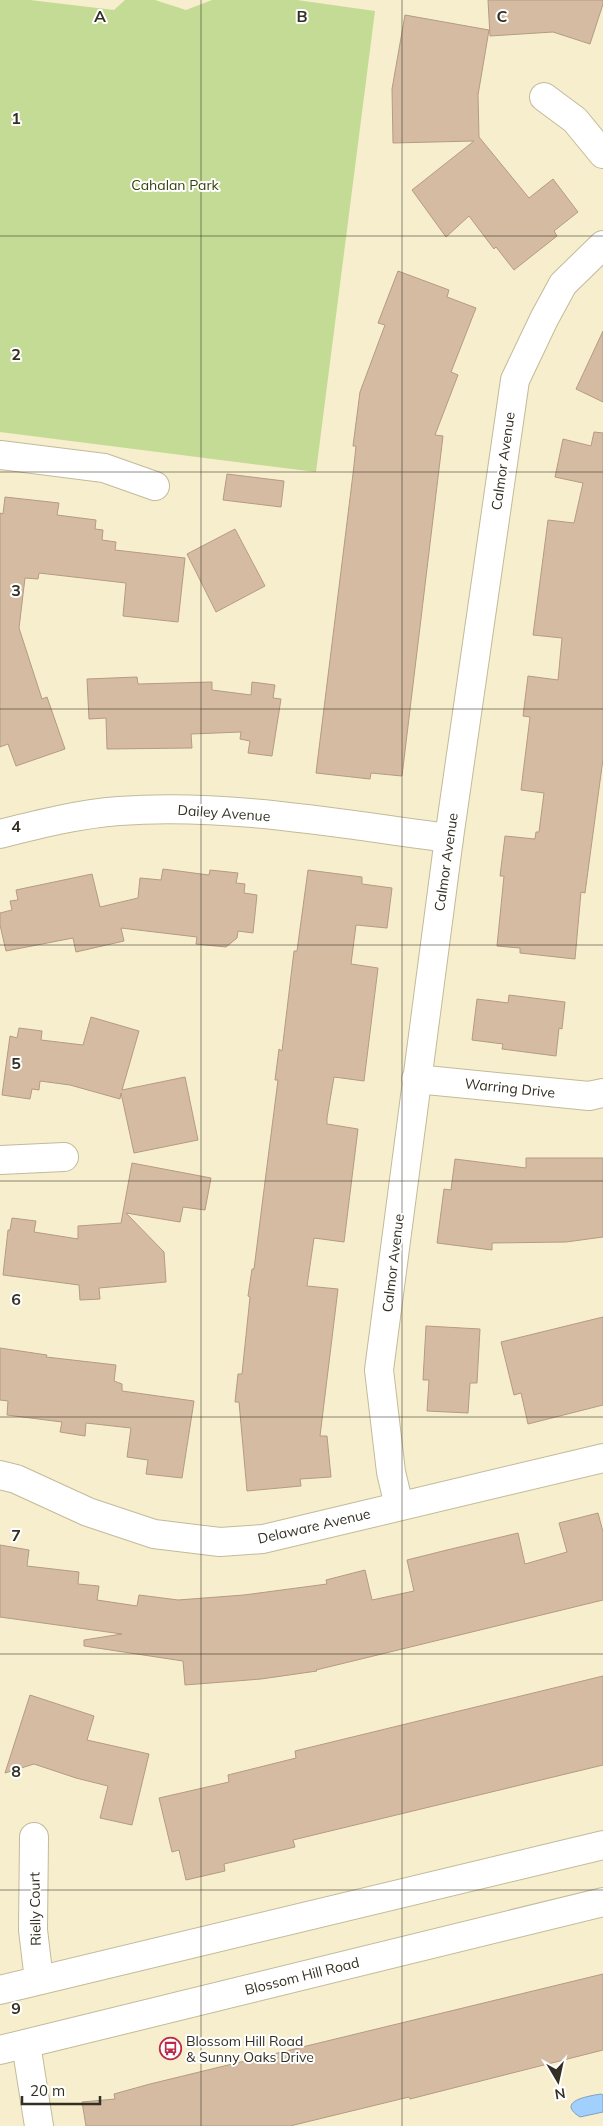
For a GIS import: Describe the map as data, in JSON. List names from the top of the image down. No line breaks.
{"streets":{"street":["Calmor Avenue","Dailey Avenue","Warring Drive","Delaware Avenue","Rielly Court","Blossom Hill Road"]},"crossings":[["Calmor Avenue","Dailey Avenue"],["Calmor Avenue","Warring Drive"],["Calmor Avenue","Delaware Avenue"]],"parks":["Cahalan Park"],"places":{"bus stop":["Blossom Hill Road & Sunny Oaks Drive"]},"scale_bar":"20 m","north":"bottom","grid":{"columns":["A","B","C"],"rows":["1","2","3","4","5","6","7","8","9"]}}
